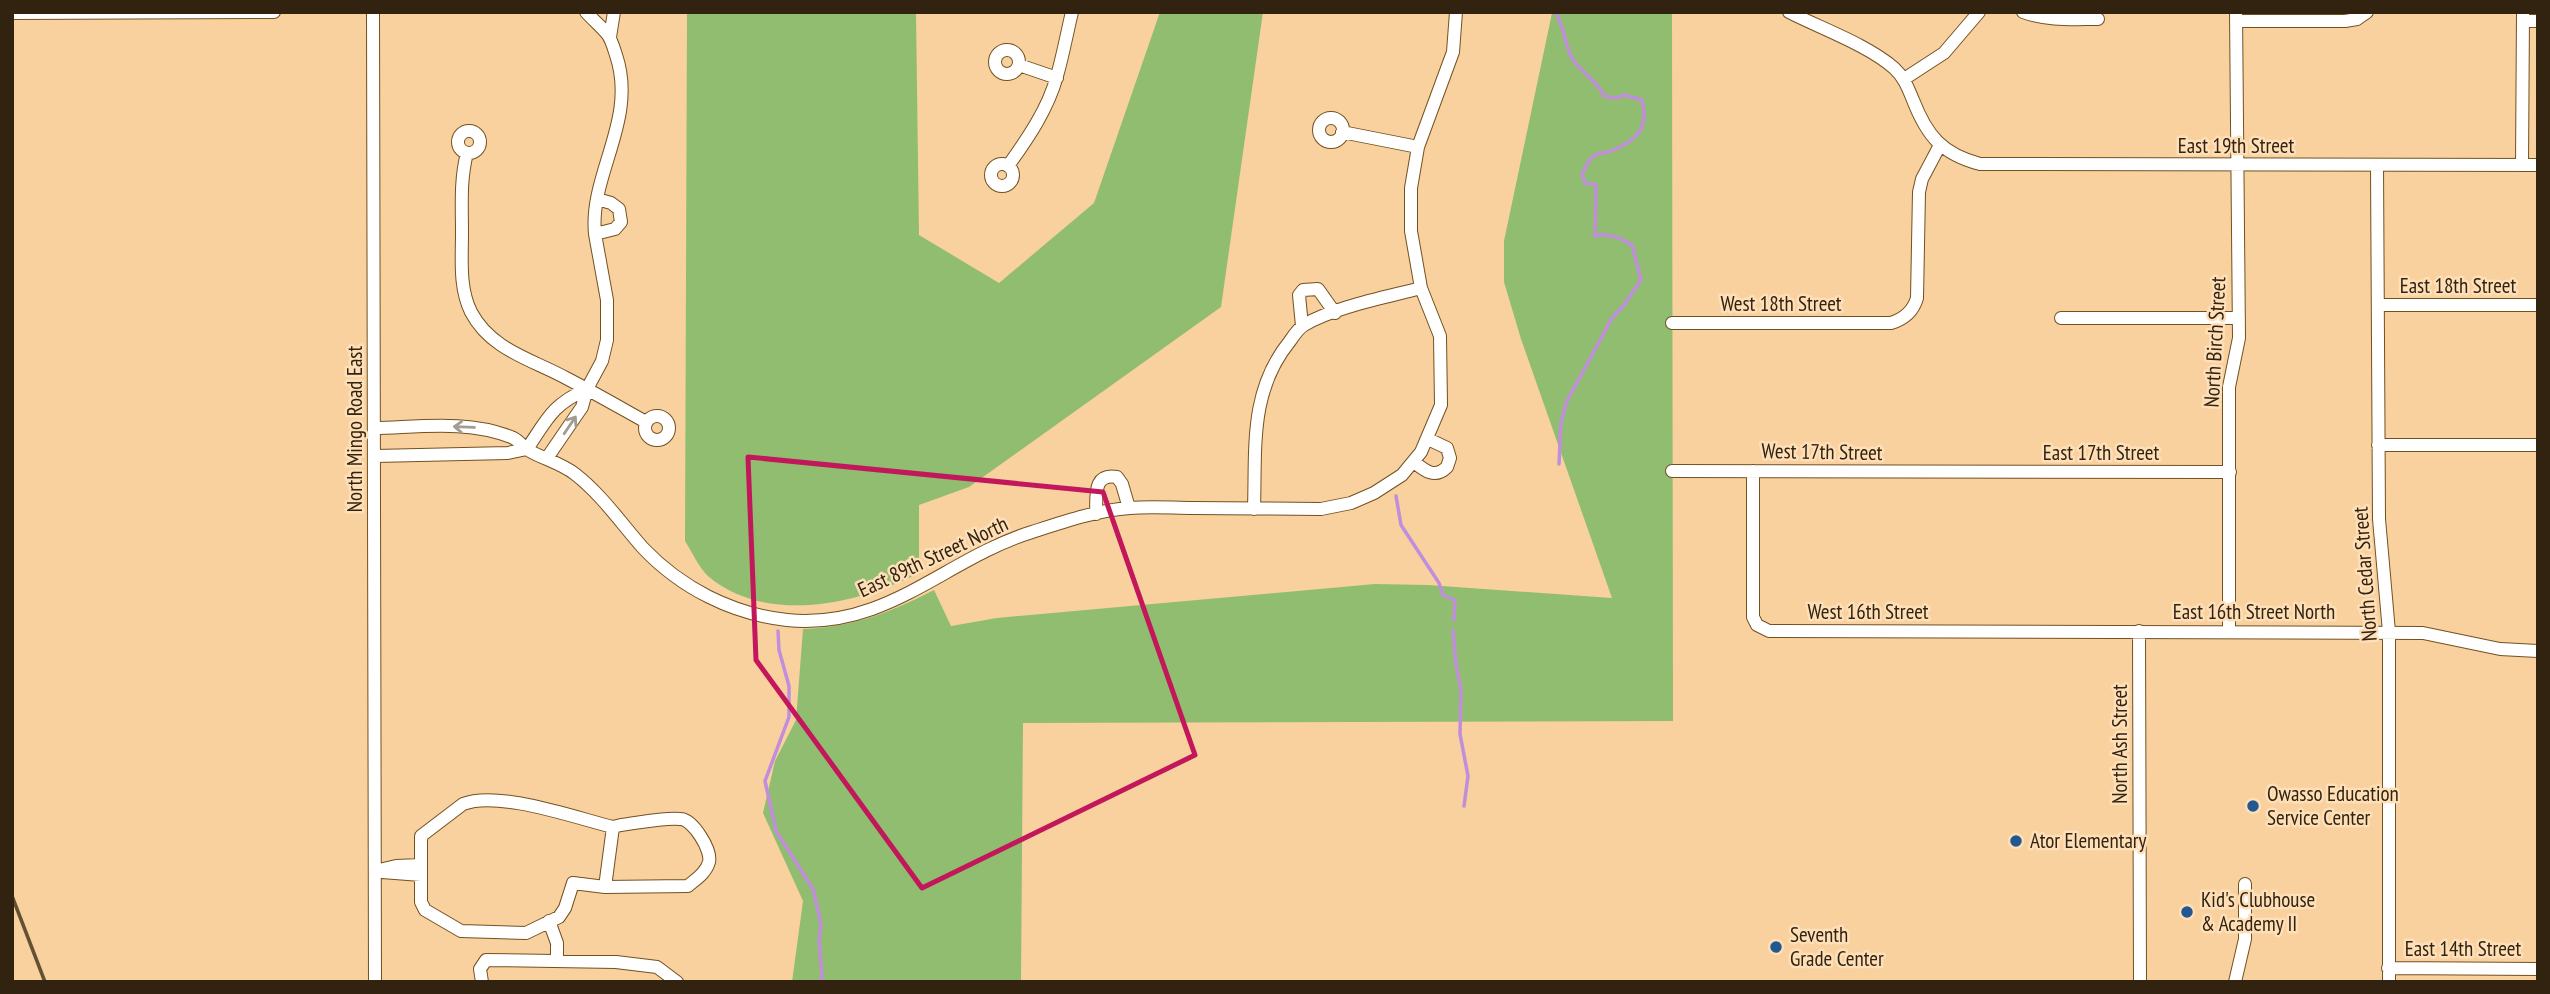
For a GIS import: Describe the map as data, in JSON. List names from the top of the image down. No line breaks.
{"streets":{"street":["East 19th Street","East 18th Street","West 18th Street","North Birch Street","North Mingo Road East","West 17th Street","East 17th Street","East 89th Street North","North Cedar Street","West 16th Street","East 16th Street North","North Ash Street","East 14th Street"]},"crossings":[["East 19th Street","West 18th Street"],["East 19th Street","North Birch Street"],["East 19th Street","North Cedar Street"],["East 18th Street","North Cedar Street"],["North Birch Street","East 17th Street"],["North Birch Street","East 16th Street North"],["North Mingo Road East","East 89th Street North"],["West 17th Street","East 17th Street"],["West 17th Street","West 16th Street"],["North Cedar Street","East 16th Street North"],["North Cedar Street","East 14th Street"],["West 16th Street","East 16th Street North"],["East 16th Street North","North Ash Street"]],"places":["Owasso Education Service Center","Ator Elementary","Kid's Clubhouse & Academy II","Seventh Grade Center"]}
